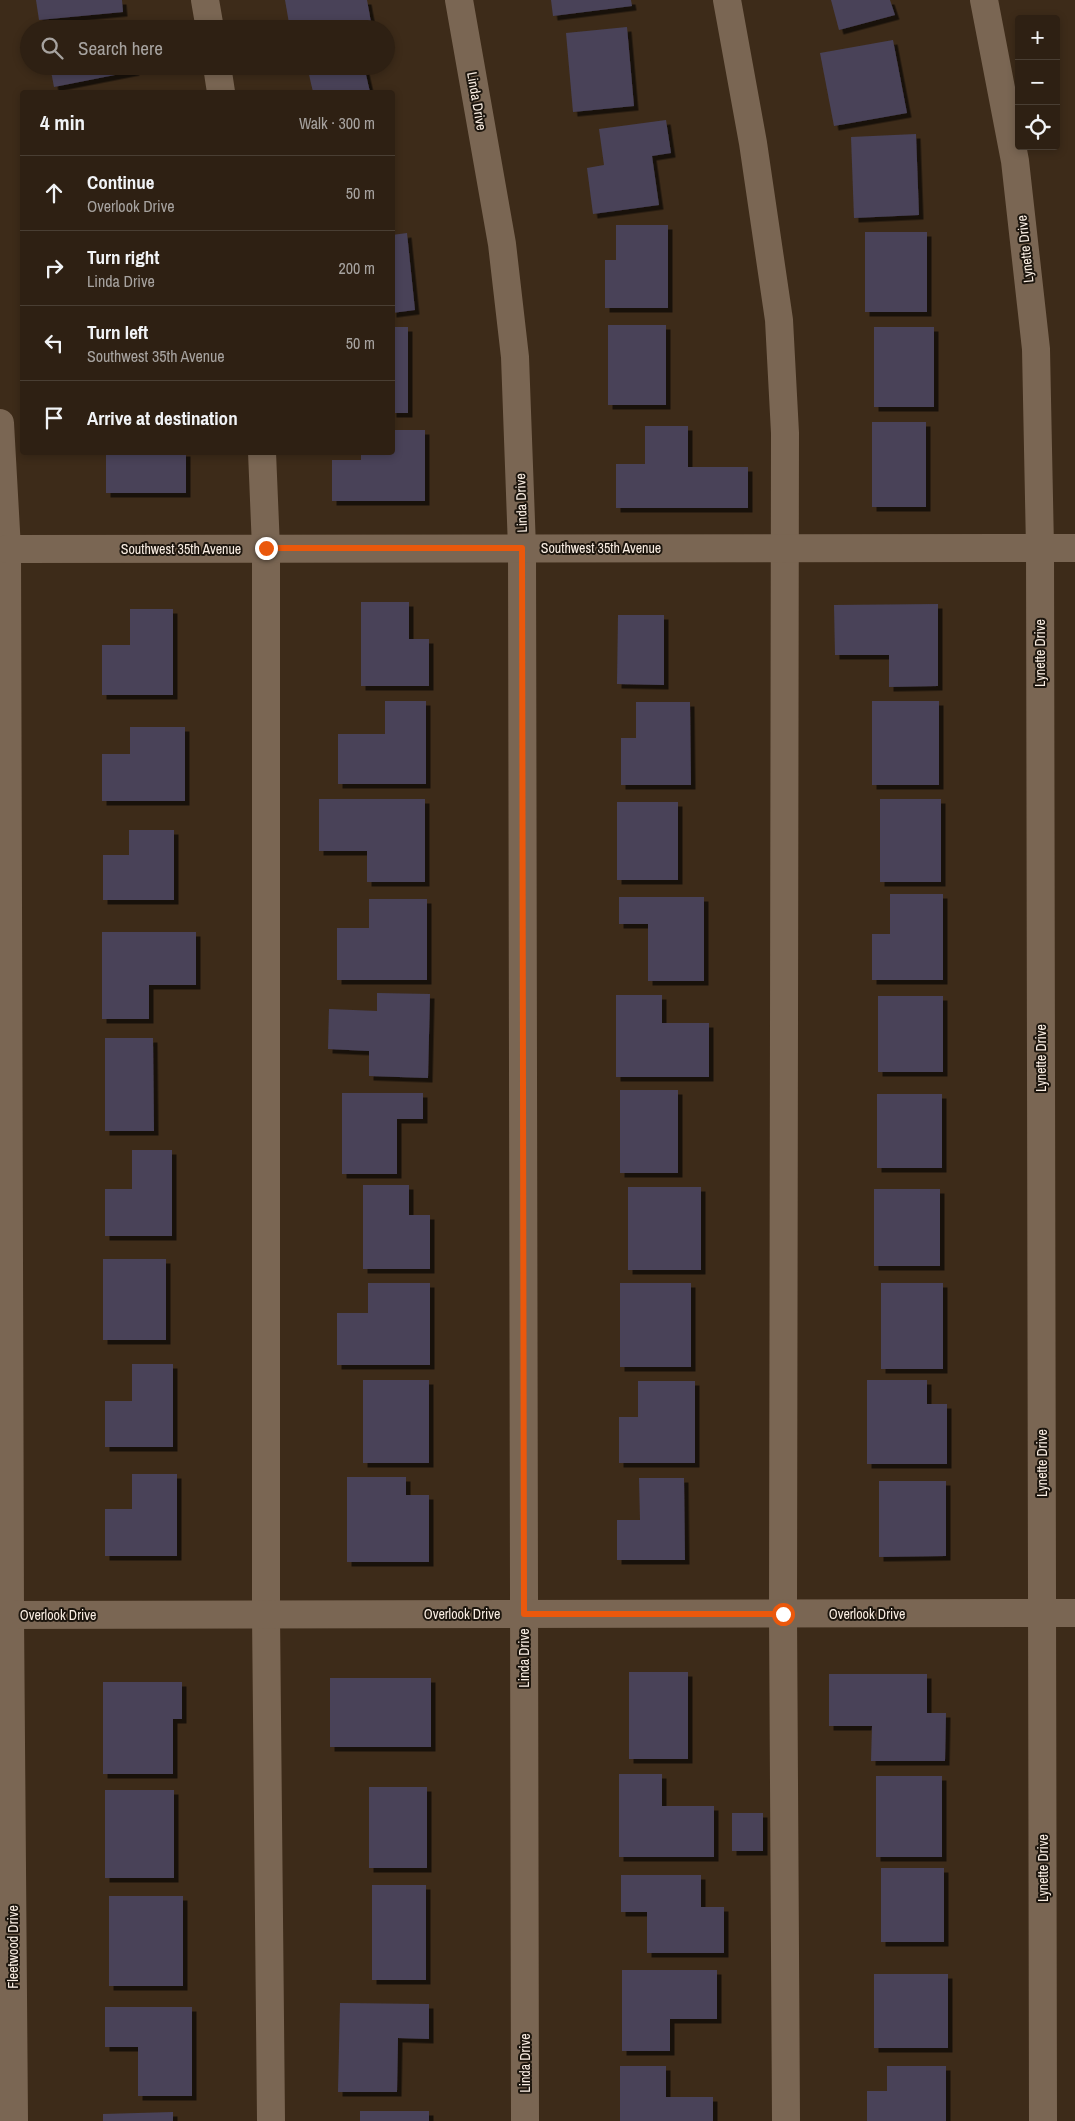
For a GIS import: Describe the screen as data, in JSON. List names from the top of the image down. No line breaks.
{"streets":{"street":["Linda Drive","Lynette Drive","Southwest 35th Avenue","Overlook Drive","Fleetwood Drive"]},"crossings":[["Linda Drive","Southwest 35th Avenue"],["Linda Drive","Overlook Drive"],["Lynette Drive","Southwest 35th Avenue"],["Lynette Drive","Overlook Drive"],["Southwest 35th Avenue","Fleetwood Drive"],["Overlook Drive","Fleetwood Drive"]],"page":{"map_buttons":["+","−"],"search":"Search here","heading":["4 min","Walk · 300 m"],"list":[["Continue","Overlook Drive","50 m"],["Turn right","Linda Drive","200 m"],["Turn left","Southwest 35th Avenue","50 m"],"Arrive at destination"]}}
